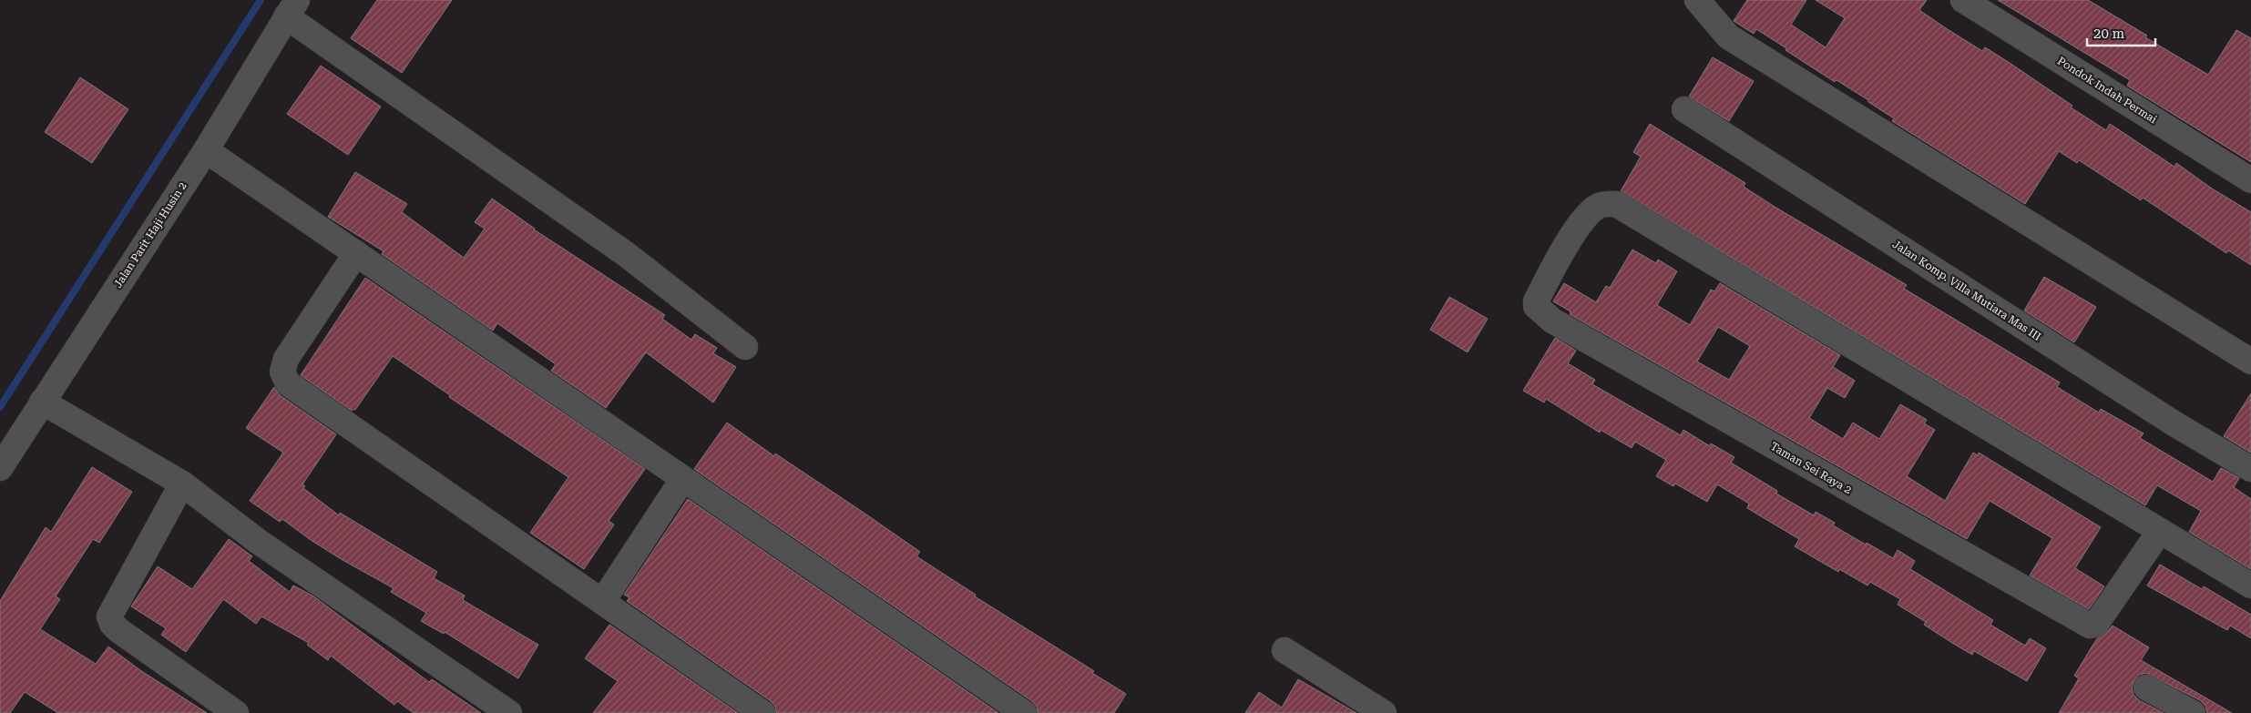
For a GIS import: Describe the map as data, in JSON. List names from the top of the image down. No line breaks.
{"streets":{"street":["Pondok Indah Permai","Jalan Parit Haji Husin 2","Jalan Komp. Villa Mutiara Mas III","Taman Sei Raya 2"]},"scale_bar":"20 m"}
